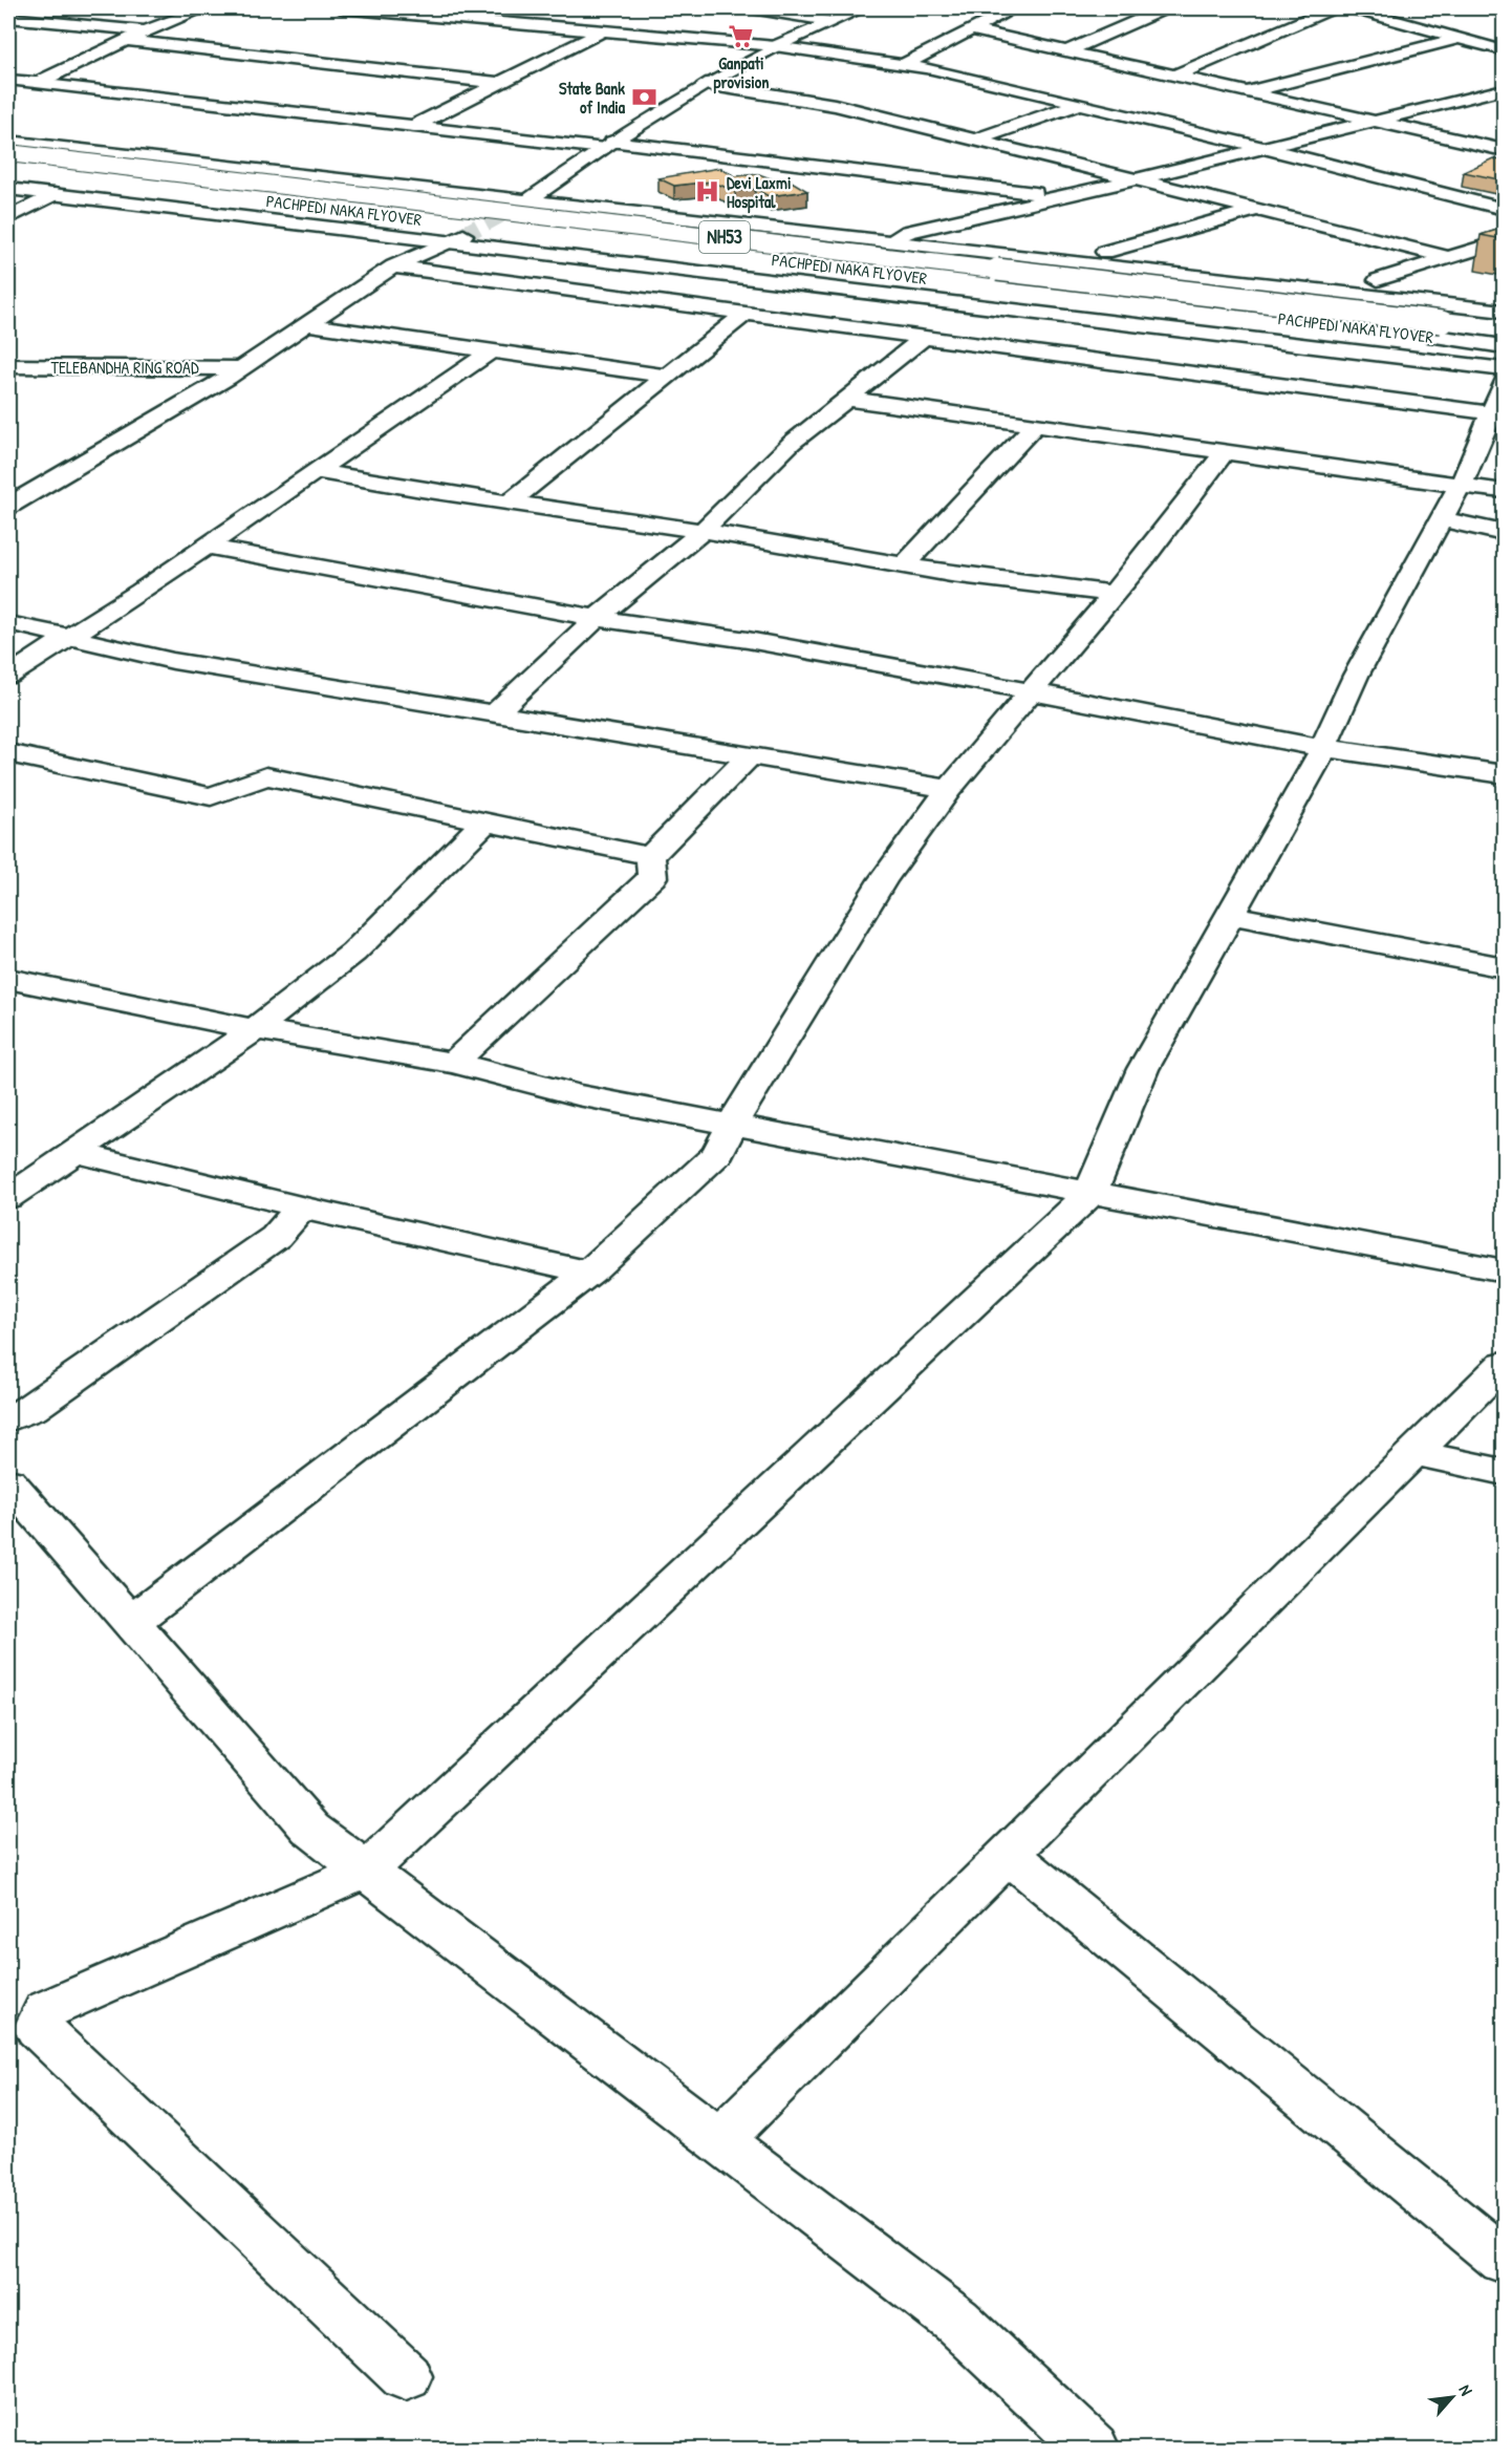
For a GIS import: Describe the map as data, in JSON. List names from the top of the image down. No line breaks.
{"streets":{"main road":["PACHPEDI NAKA FLYOVER","NH53","TELEBANDHA RING ROAD"]},"places":{"supermarket":["Ganpati provision"],"bank":["State Bank of India"],"hospital":["Devi Laxmi Hospital"]},"north":"top right"}
